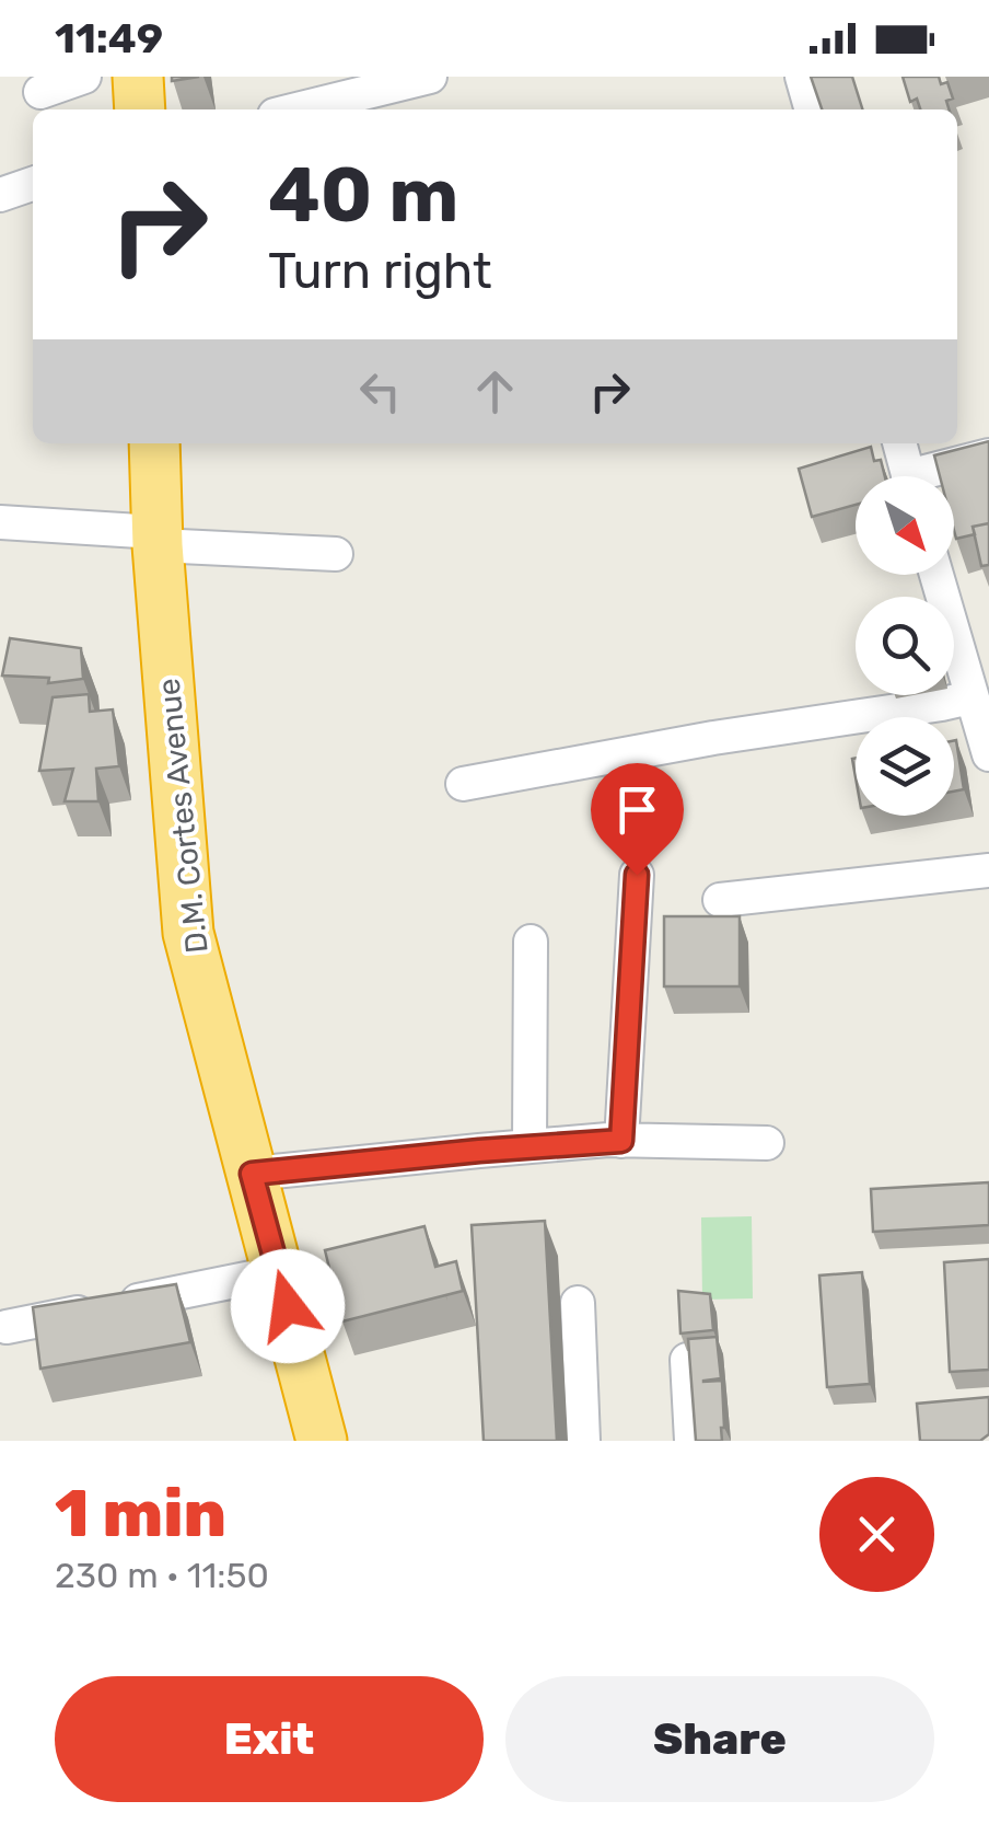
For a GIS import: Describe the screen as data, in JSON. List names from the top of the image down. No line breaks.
{"streets":{"highway":["D.M. Cortes Avenue"]},"north":"bottom right","page":{"status":"11:49","turn":["40 m","Turn right"],"heading":["1 min","230 m · 11:50"],"buttons":["Exit","Share"]}}
